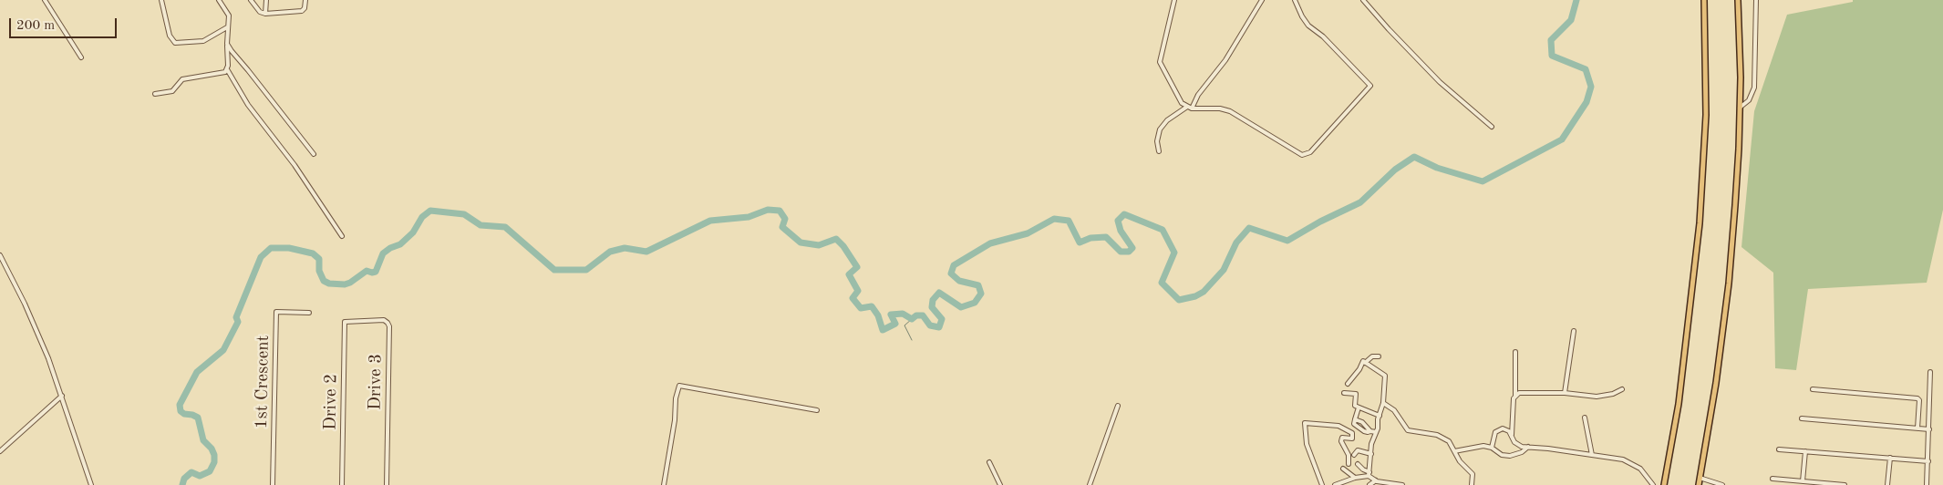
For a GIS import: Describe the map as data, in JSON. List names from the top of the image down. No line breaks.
{"streets":{"street":["1st Crescent","Drive 3","Drive 2"]},"crossings":[["Drive 3","Drive 2"]],"scale_bar":"200 m"}
